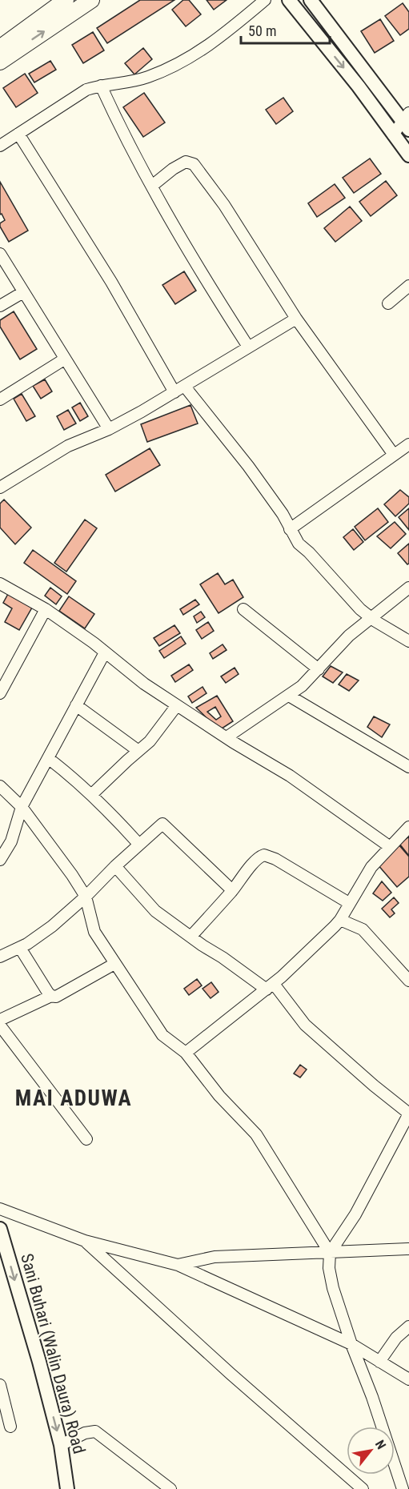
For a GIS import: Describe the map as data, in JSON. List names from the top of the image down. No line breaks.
{"streets":{"street":["Sani Buhari (Walin Daura) Road"]},"one_way":["Sani Buhari (Walin Daura) Road"],"districts":["MAI ADUWA"],"scale_bar":"50 m","north":"top right"}
